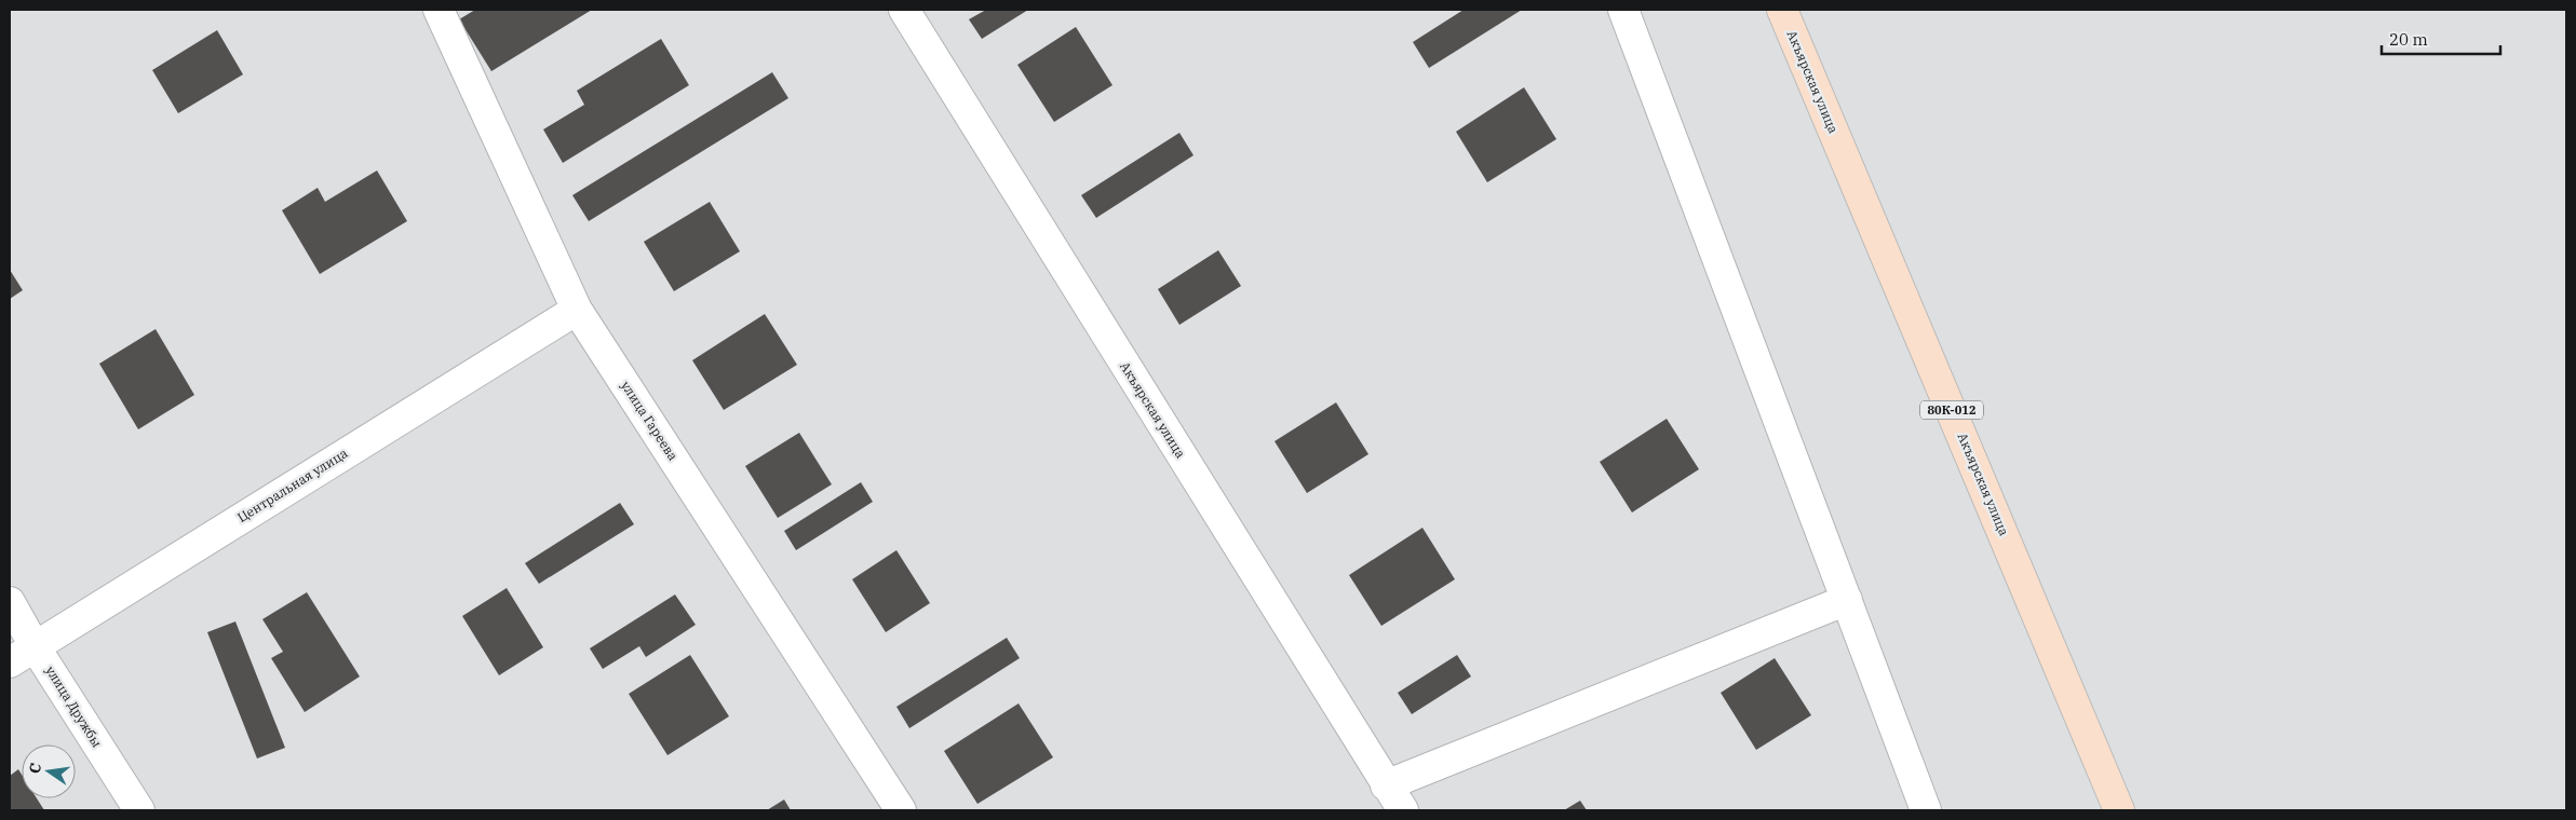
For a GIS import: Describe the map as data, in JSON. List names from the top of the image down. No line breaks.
{"streets":{"main road":["Акъярская улица","80К-012"],"street":["улица Гареева","Центральная улица","улица Дружбы"]},"crossings":[["улица Гареева","Центральная улица"],["Центральная улица","улица Дружбы"]],"scale_bar":"20 m","north":"left"}
